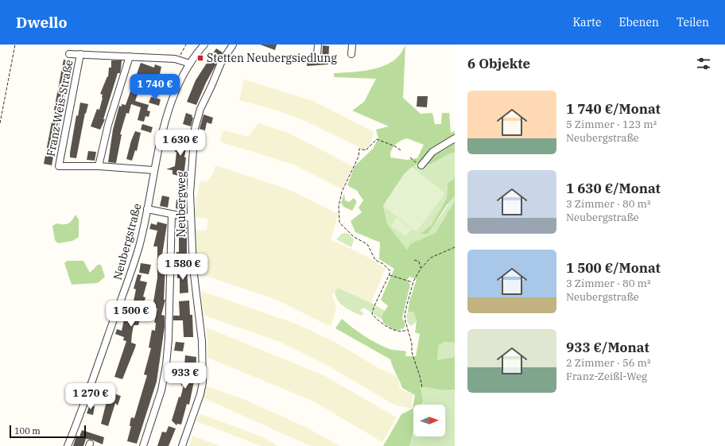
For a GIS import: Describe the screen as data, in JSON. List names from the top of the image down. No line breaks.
{"streets":{"street":["Franz-Weis-Straße","Neubergweg","Neubergstraße"]},"places":{"transit":["Stetten Neubergsiedlung"]},"scale_bar":"100 m","north":"right","page":{"header":"Dwello","nav":["Karte","Ebenen","Teilen"],"heading":"6 Objekte","price":["1 740 €","1 630 €","1 580 €","1 500 €","933 €","1 270 €"],"list":[{"name":"1 740 €/Monat","note":"5 Zimmer · 123 m² · Neubergstraße"},{"name":"1 630 €/Monat","note":"3 Zimmer · 80 m² · Neubergstraße"},{"name":"1 500 €/Monat","note":"3 Zimmer · 80 m² · Neubergstraße"},{"name":"933 €/Monat","note":"2 Zimmer · 56 m² · Franz-Zeißl-Weg"}],"scale":"100 m"}}
